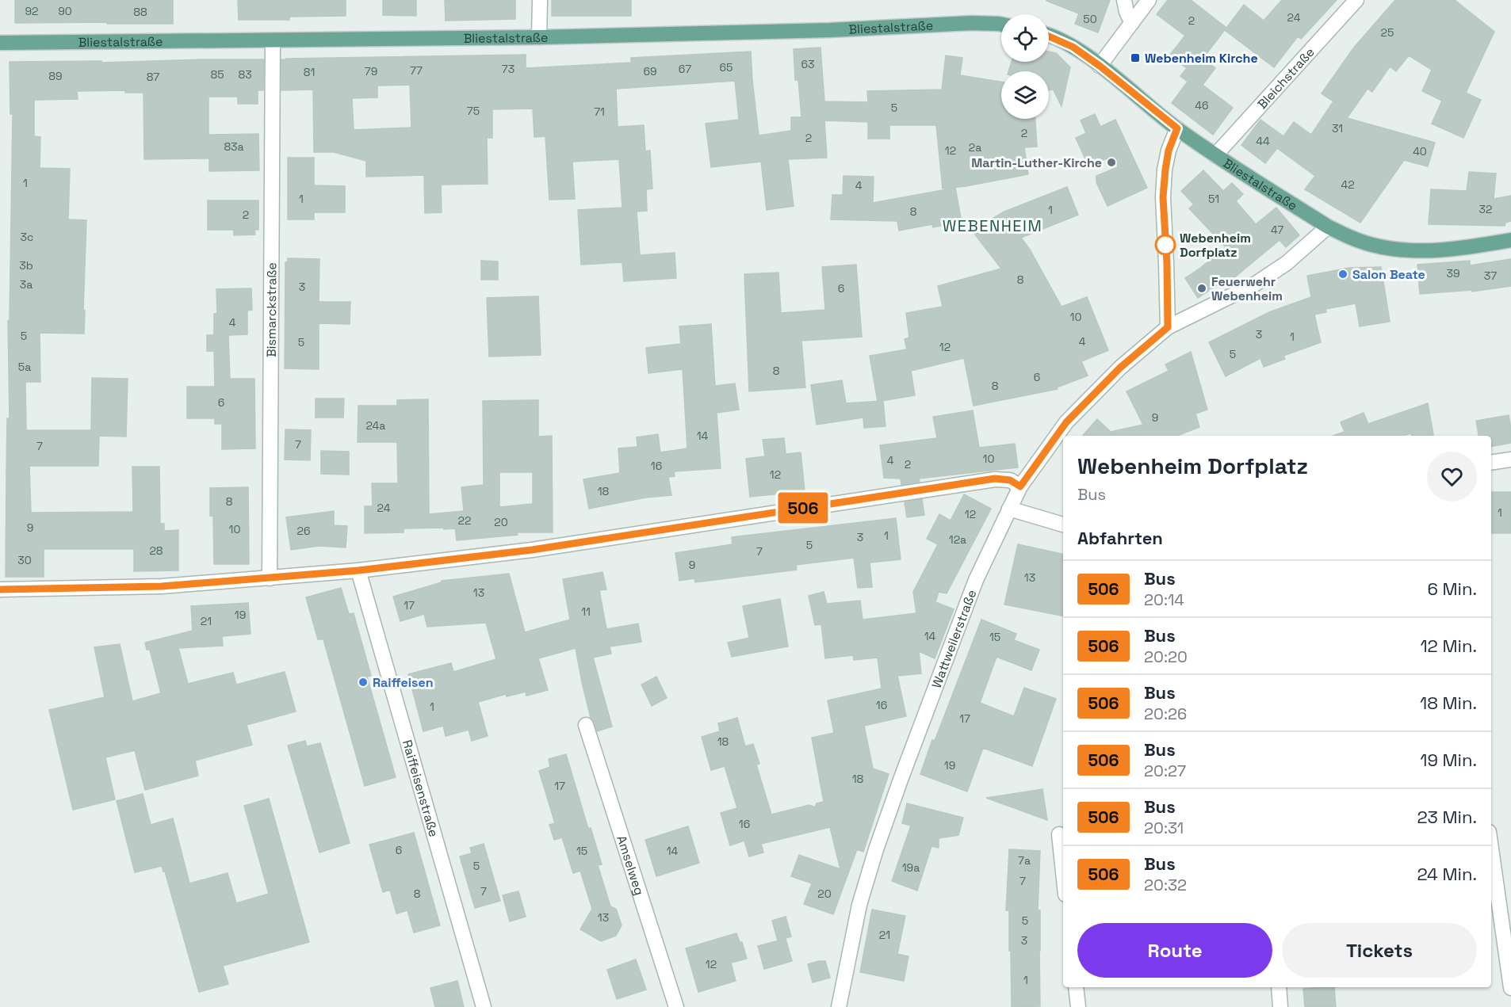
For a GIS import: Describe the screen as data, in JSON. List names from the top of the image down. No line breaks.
{"streets":{"main road":["Bliestalstraße"],"street":["Bleichstraße","Bismarckstraße","Wattweilerstraße","Raiffeisenstraße","Amselweg"]},"crossings":[["Bliestalstraße","Bleichstraße"],["Bliestalstraße","Bismarckstraße"],["Bliestalstraße","Wattweilerstraße"]],"districts":["WEBENHEIM"],"places":{"transit":["Webenheim Kirche"],"other":["Martin-Luther-Kirche","Webenheim Dorfplatz","Salon Beate","Feuerwehr Webenheim","Raiffeisen"]},"lines":["bus line 506"],"house_numbers":["92","90","88","24","50","2","25","63","65","73","67","77","79","69","81","85","83","89","87","46","5","75","71","31","2","2","44","83a","2a","12","40","1","42","4","1","51","32","1","8","2","47","3c","3b","39","37","8","3a","3","6","10","4","3","5","1","4","5","12","5","5a","8","6","8","6","9","24a","14","7","7","10","4","2","16","12","18","8","24","1","12","22","20","9","10","26","1","3","12a","5","28","7","30","9","13","13","17","11","19","21","14","15","16","1","17","18","19","18","17","16","6","15","14","7a","5","19a","7","7","8","20","13","5","21","3","12","1"],"page":{"on_map":"506","heading":[["Webenheim Dorfplatz","Bus"],"Abfahrten"],"list":[{"mark":"506","name":"Bus","note":"20:14","value":"6 Min."},{"mark":"506","name":"Bus","note":"20:20","value":"12 Min."},{"mark":"506","name":"Bus","note":"20:26","value":"18 Min."},{"mark":"506","name":"Bus","note":"20:27","value":"19 Min."},{"mark":"506","name":"Bus","note":"20:31","value":"23 Min."},{"mark":"506","name":"Bus","note":"20:32","value":"24 Min."}],"buttons":["Route","Tickets"]}}
